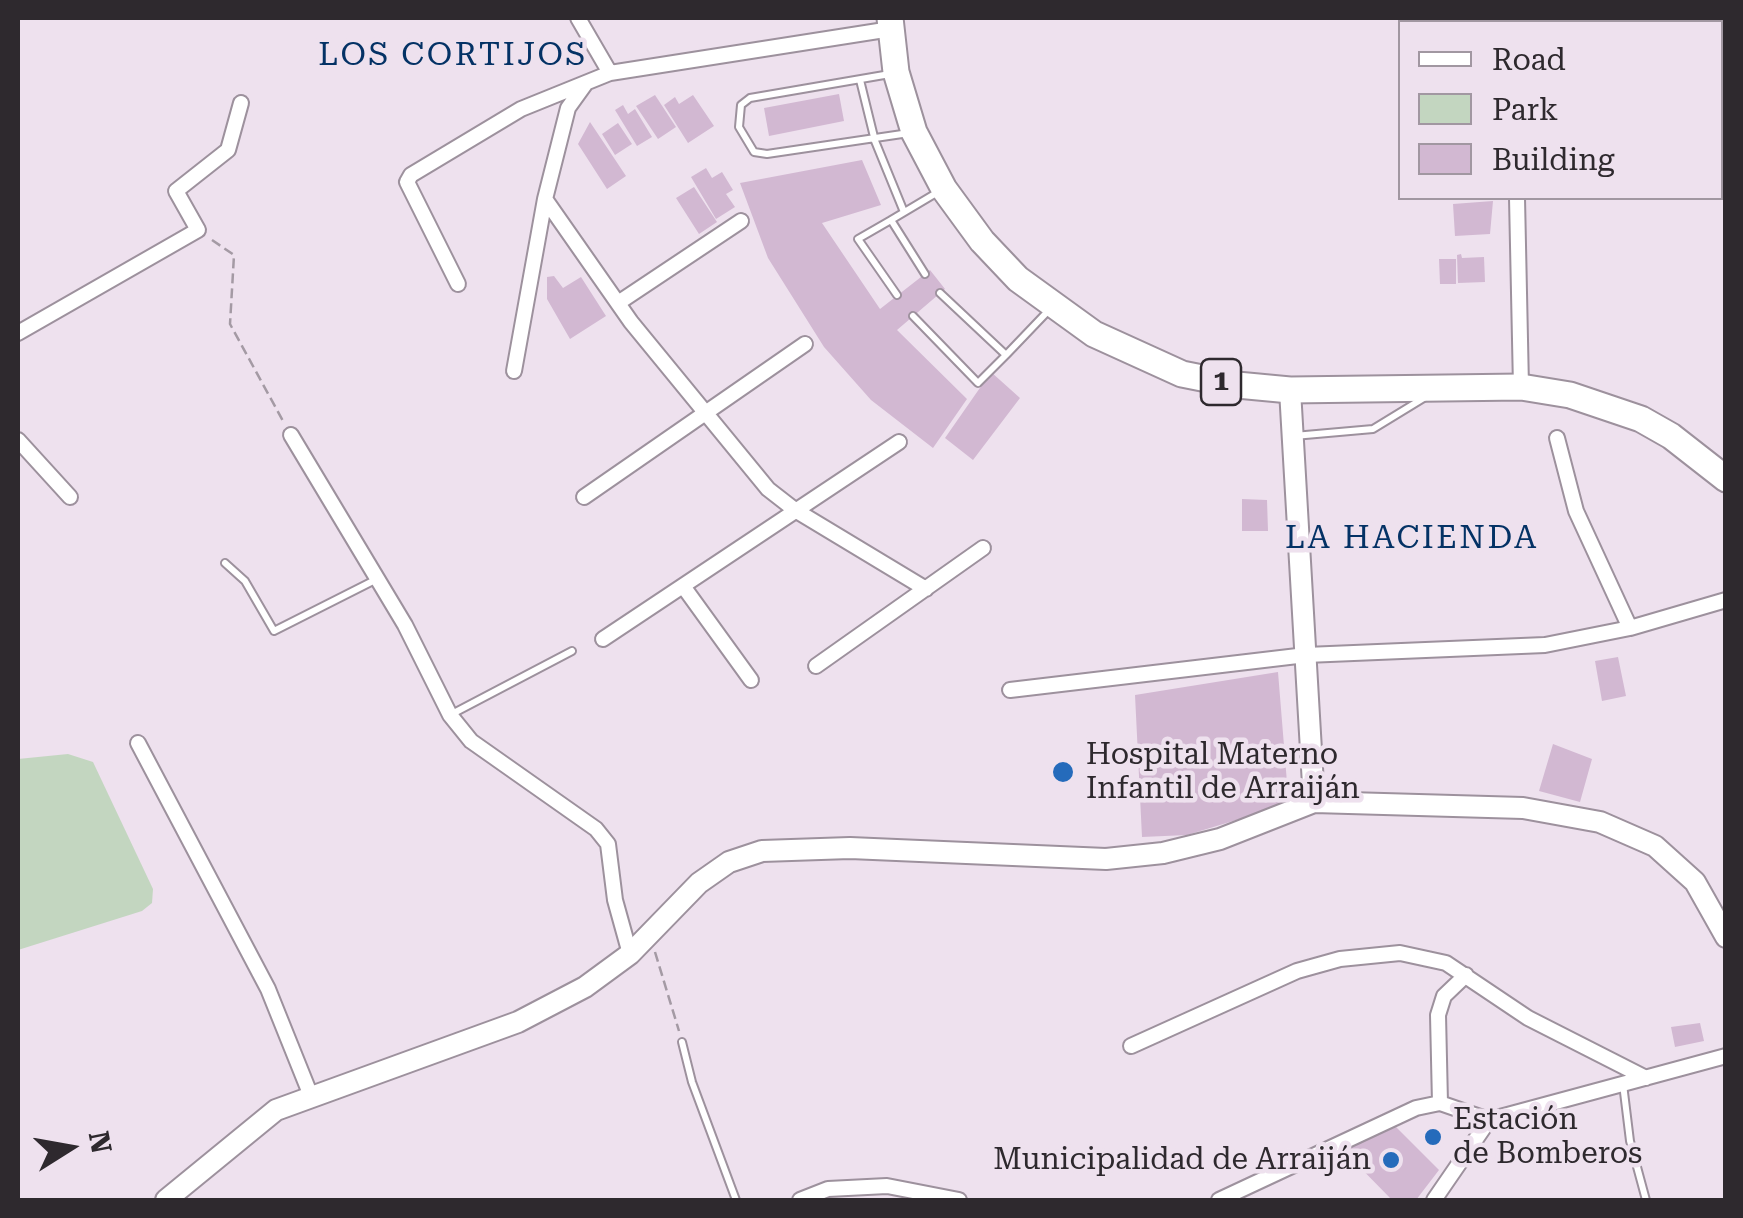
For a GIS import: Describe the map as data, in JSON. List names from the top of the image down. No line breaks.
{"streets":{"highway":["1"]},"districts":["LOS CORTIJOS","LA HACIENDA"],"places":["Hospital Materno Infantil de Arraiján","Estación de Bomberos","Municipalidad de Arraiján"],"legend":["Road","Park","Building"],"north":"right"}
